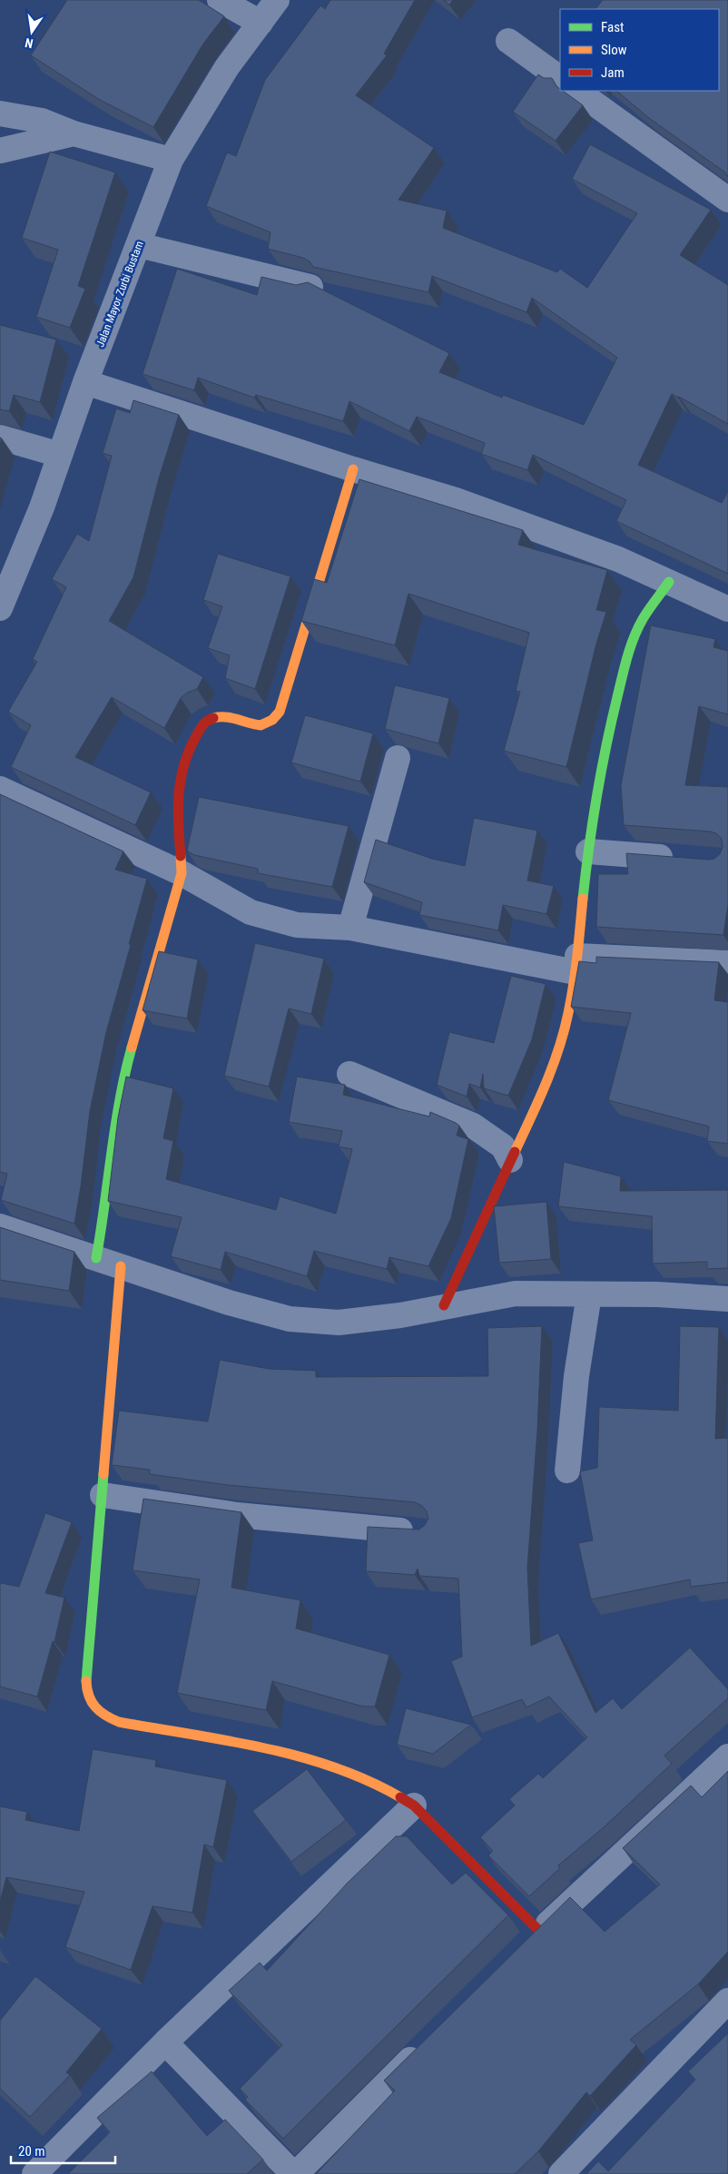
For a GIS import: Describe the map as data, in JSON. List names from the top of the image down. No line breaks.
{"streets":{"street":["Jalan Mayor Zurbi Bustam"]},"legend":["Fast","Slow","Jam"],"scale_bar":"20 m","north":"bottom"}
